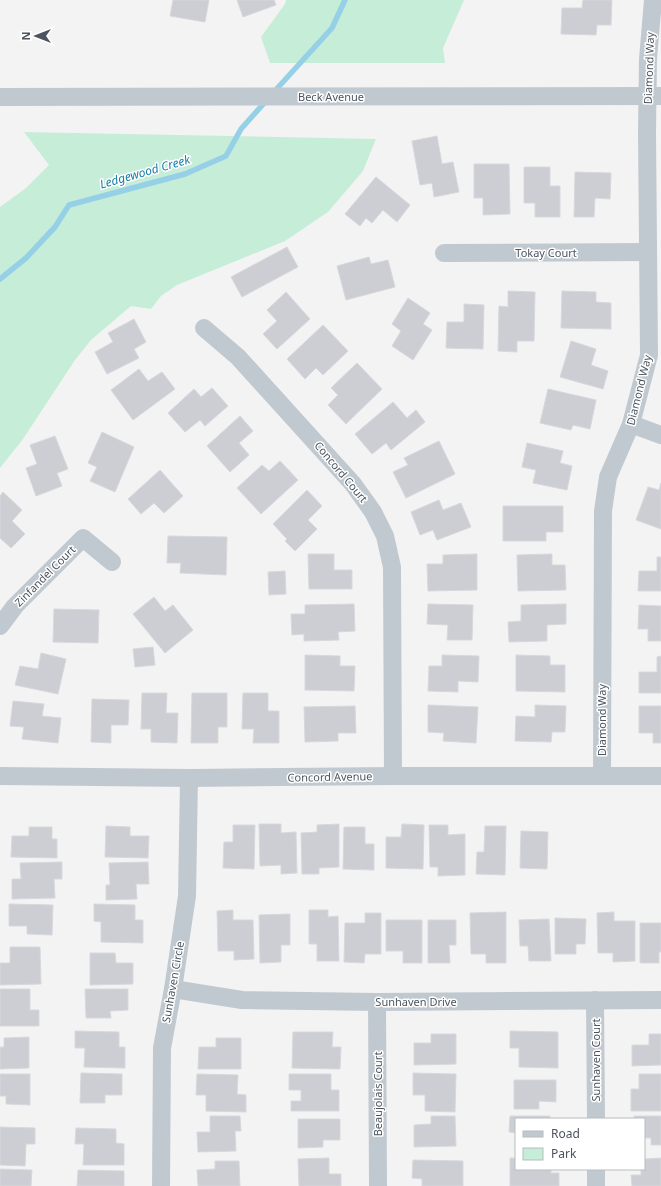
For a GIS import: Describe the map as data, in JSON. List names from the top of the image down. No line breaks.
{"streets":{"street":["Diamond Way","Beck Avenue","Tokay Court","Concord Court","Zinfandel Court","Concord Avenue","Sunhaven Circle","Sunhaven Drive","Sunhaven Court","Beaujolais Court"]},"crossings":[["Diamond Way","Beck Avenue"],["Diamond Way","Tokay Court"],["Diamond Way","Concord Avenue"],["Concord Court","Concord Avenue"],["Concord Avenue","Sunhaven Circle"],["Sunhaven Circle","Sunhaven Drive"],["Sunhaven Drive","Sunhaven Court"],["Sunhaven Drive","Beaujolais Court"]],"water":["Ledgewood Creek"],"legend":["Road","Park"],"north":"left"}
